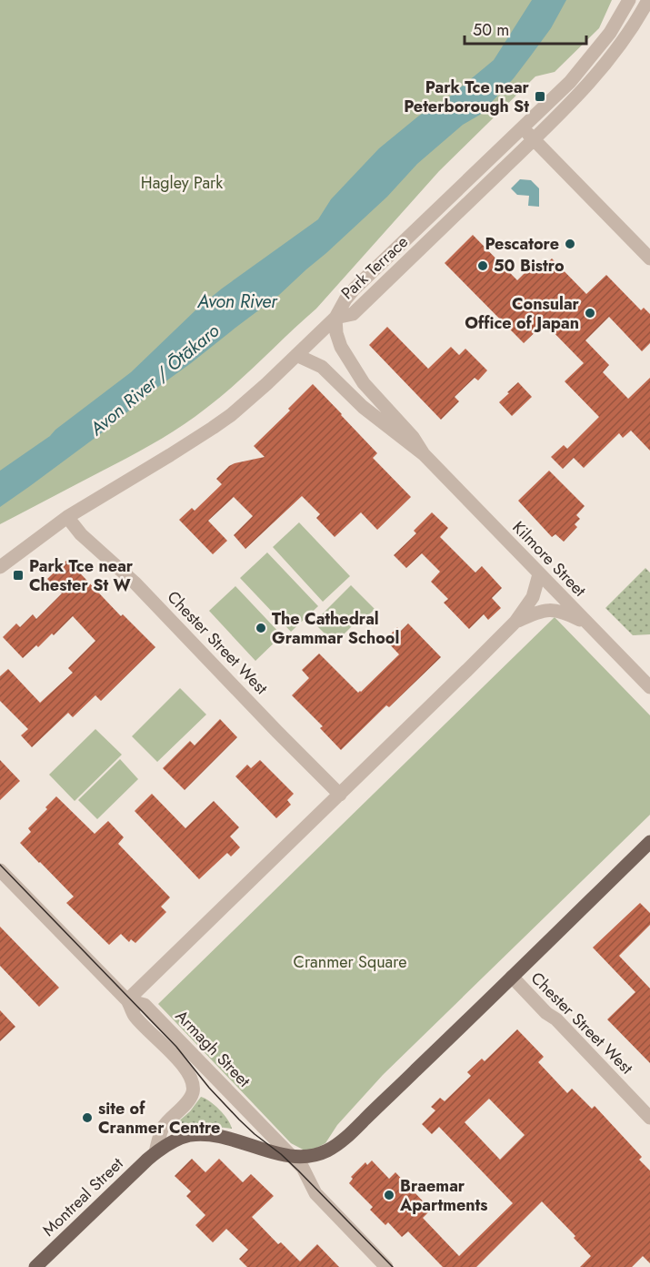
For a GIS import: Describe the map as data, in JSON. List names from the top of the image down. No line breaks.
{"streets":{"main road":["Montreal Street"],"street":["Park Terrace","Kilmore Street","Chester Street West","Armagh Street"]},"crossings":[["Park Terrace","Kilmore Street"],["Park Terrace","Chester Street West"],["Armagh Street","Montreal Street"]],"water":["Avon River","Avon River / Ōtākaro"],"parks":["Hagley Park","Cranmer Square"],"places":{"transit":["Park Tce near Peterborough St","Park Tce near Chester St W"],"other":["Pescatore","50 Bistro","Consular Office of Japan","The Cathedral Grammar School","site of Cranmer Centre","Braemar Apartments"]},"scale_bar":"50 m"}
